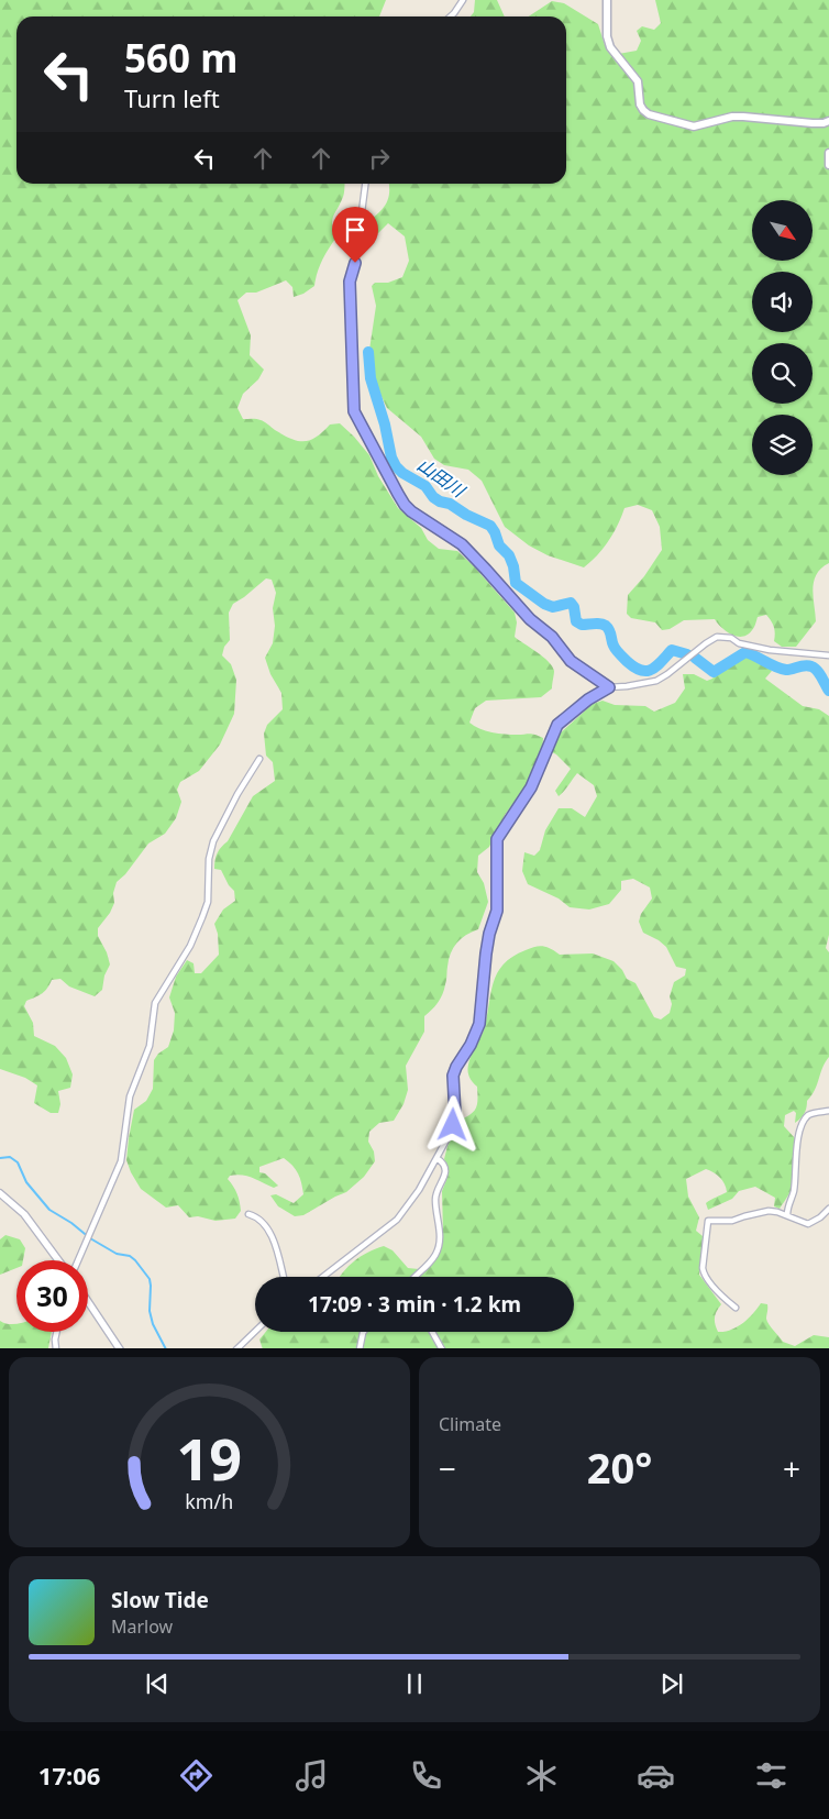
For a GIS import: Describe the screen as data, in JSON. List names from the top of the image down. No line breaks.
{"water":["山田川"],"north":"bottom right","page":{"turn":["560 m","Turn left"],"limit":"30","trip":"17:09 · 3 min · 1.2 km","tile":"Climate","heat":["−","20°","+"],"song":["Slow Tide","Marlow"],"tabs":"17:06","gauge":["19","km/h"]}}
